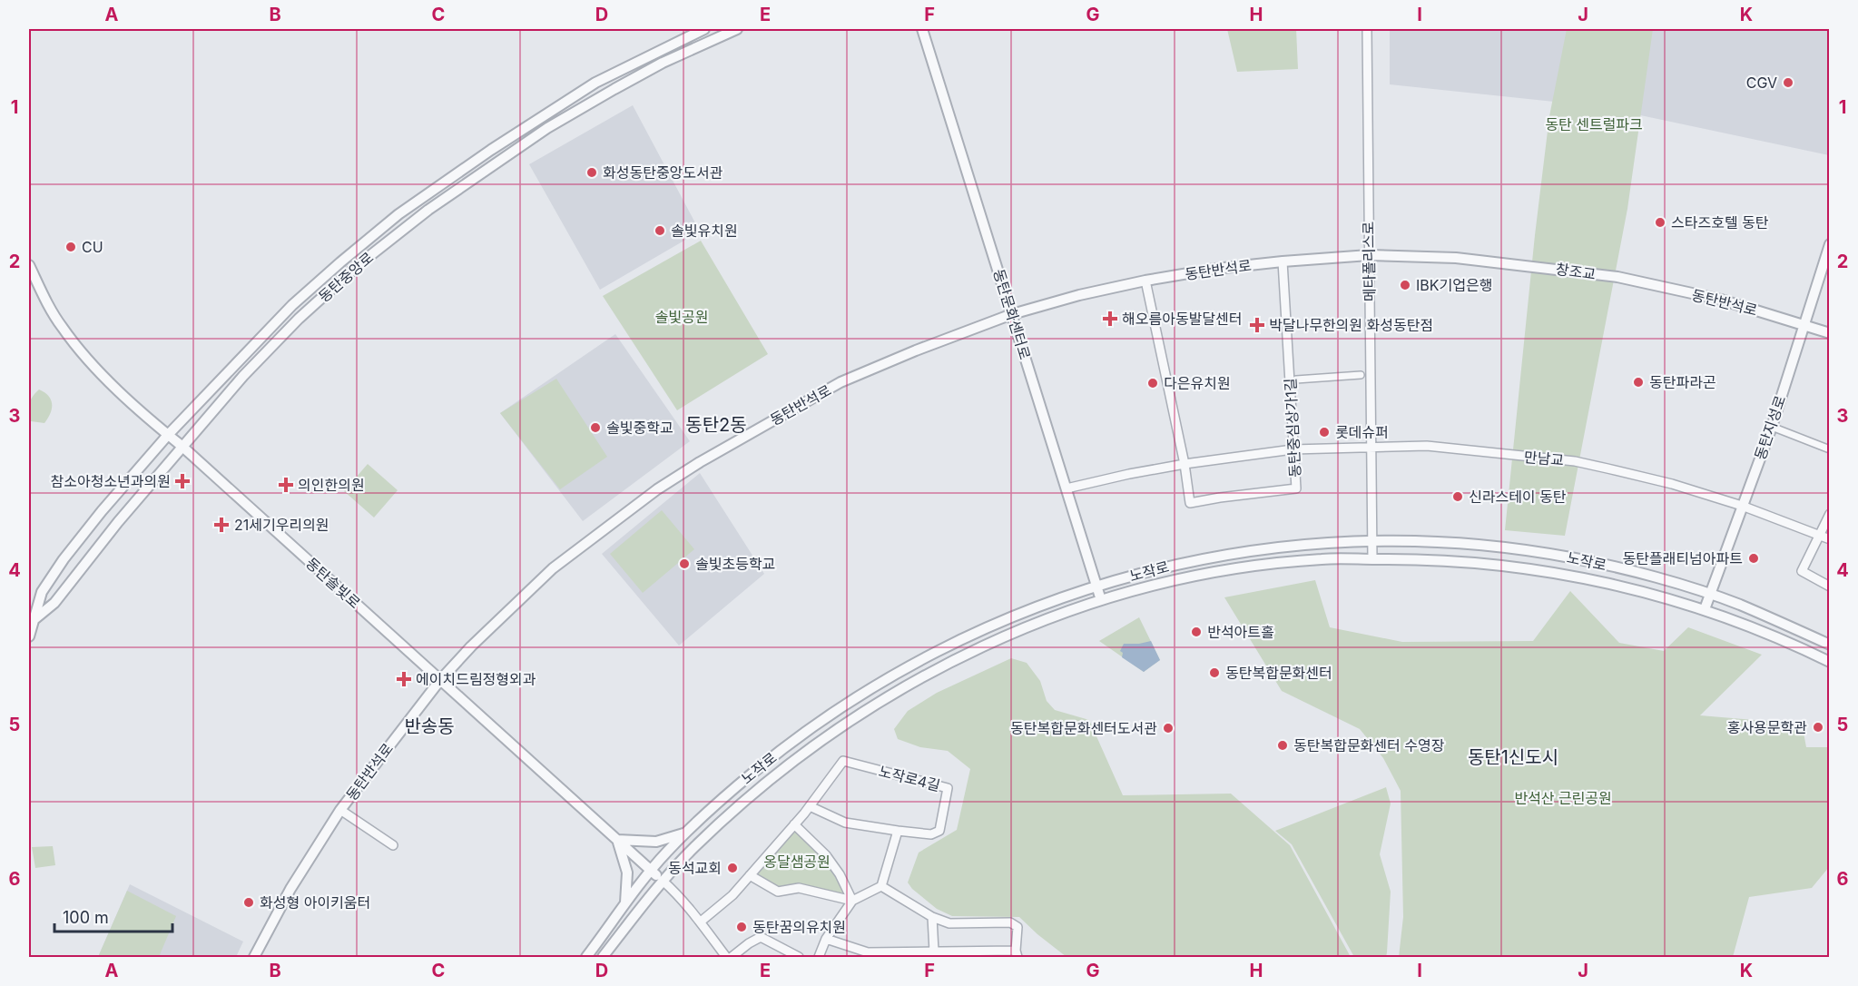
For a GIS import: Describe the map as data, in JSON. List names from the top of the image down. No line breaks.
{"streets":{"street":["메타폴리스로","동탄반석로","창조교","동탄중앙로","동탄문화센터로","동탄중심상가1길","동탄지성로","만남교","노작로","동탄솔빛로","노작로4길"]},"crossings":[["메타폴리스로","동탄반석로"],["메타폴리스로","만남교"],["메타폴리스로","노작로"],["동탄반석로","창조교"],["동탄반석로","동탄문화센터로"],["동탄반석로","동탄중심상가1길"],["동탄반석로","동탄지성로"],["동탄반석로","동탄솔빛로"],["동탄중앙로","동탄솔빛로"],["동탄문화센터로","만남교"],["동탄문화센터로","노작로"],["동탄중심상가1길","만남교"],["동탄지성로","만남교"],["동탄지성로","노작로"],["노작로","동탄솔빛로"]],"districts":["동탄2동","반송동","동탄1신도시"],"parks":["동탄 센트럴파크","솔빛공원","반석산 근린공원","옹달샘공원"],"places":{"other":["CGV","화성동탄중앙도서관","스타즈호텔 동탄","솔빛유치원","CU","IBK기업은행","동탄파라곤","다은유치원","솔빛중학교","롯데슈퍼","신라스테이 동탄","동탄플래티넘아파트","솔빛초등학교","반석아트홀","동탄복합문화센터","홍사용문학관","동탄복합문화센터도서관","동탄복합문화센터 수영장","동석교회","화성형 아이키움터","동탄꿈의유치원"],"health":["해오름아동발달센터","박달나무한의원 화성동탄점","참소아청소년과의원","의인한의원","21세기우리의원","에이치드림정형외과"]},"scale_bar":"100 m","grid":{"columns":["A","B","C","D","E","F","G","H","I","J","K"],"rows":["1","2","3","4","5","6"]}}
